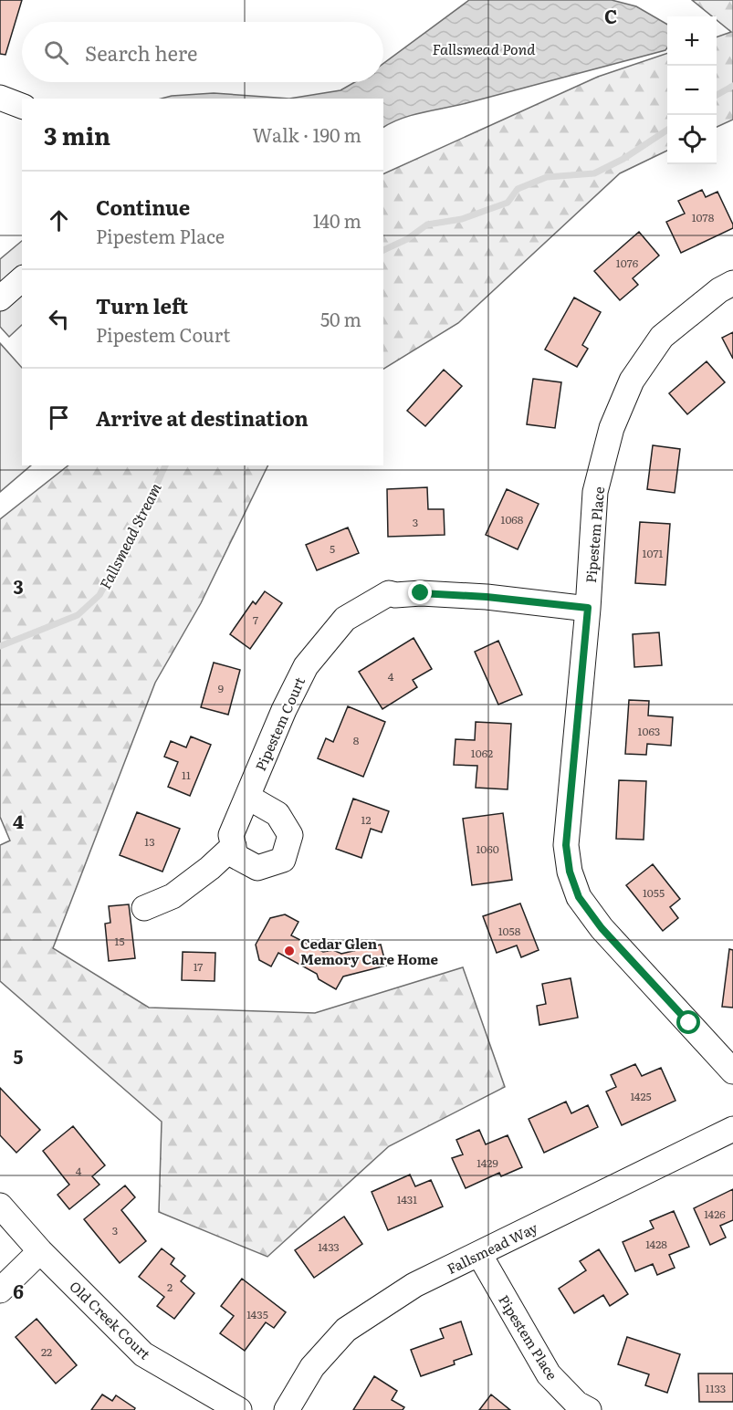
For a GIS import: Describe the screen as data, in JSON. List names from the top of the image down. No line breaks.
{"streets":{"street":["Pipestem Place","Pipestem Court","Fallsmead Way","Old Creek Court"]},"crossings":[["Pipestem Place","Pipestem Court"],["Pipestem Place","Fallsmead Way"]],"water":["Fallsmead Pond","Fallsmead Stream"],"places":["Cedar Glen Memory Care Home"],"house_numbers":["1078","1076","1068","3","5","1071","7","4","9","1063","8","1062","11","12","13","1060","1055","1058","15","17","1425","1429","4","1431","1426","3","1428","1433","2","1435","22","1133"],"page":{"map_buttons":["+","−"],"search":"Search here","heading":["3 min","Walk · 190 m"],"list":[["Continue","Pipestem Place","140 m"],["Turn left","Pipestem Court","50 m"],"Arrive at destination"]},"grid":{"columns":["C"],"rows":["3","4","5","6"]}}
